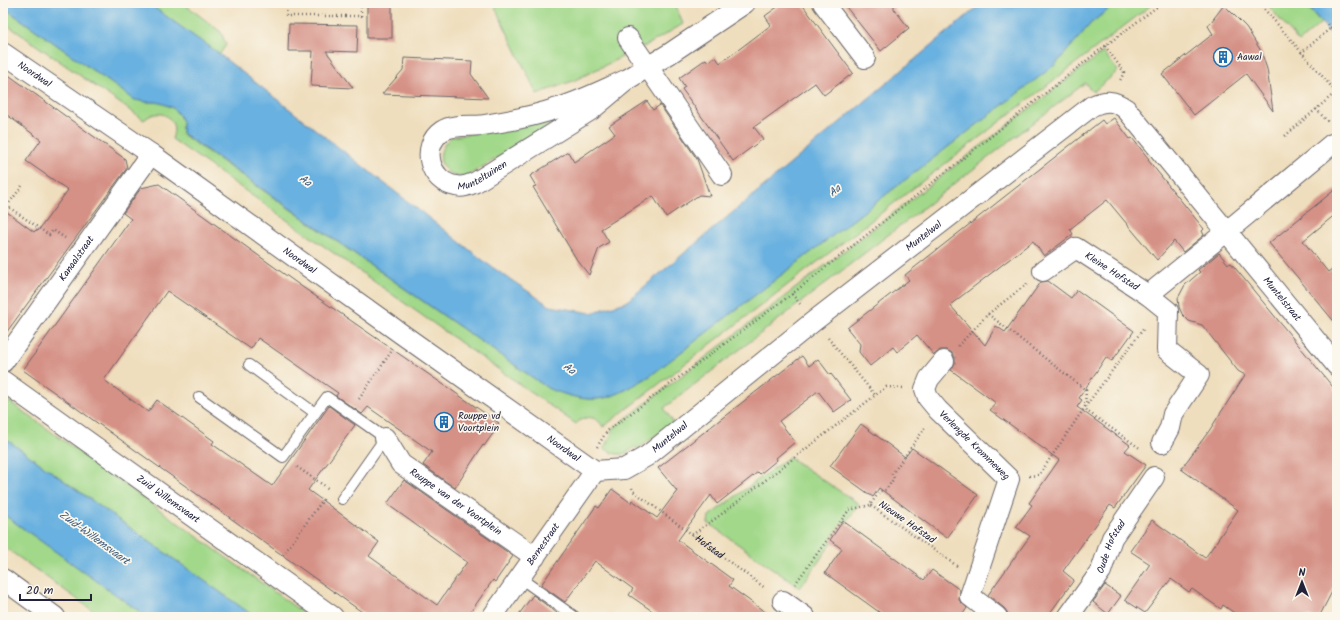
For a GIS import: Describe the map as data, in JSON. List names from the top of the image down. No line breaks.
{"streets":{"street":["Noordwal","Munteltuinen","Muntelwal","Kanaalstraat","Kleine Hofstad","Muntelstraat","Verlengde Krommeweg","Zuid Willemsvaart","Rouppe van der Voortplein","Bernestraat","Oude Hofstad"],"path":["Nieuwe Hofstad","Hofstad"]},"crossings":[["Noordwal","Muntelwal"],["Noordwal","Kanaalstraat"],["Noordwal","Bernestraat"],["Muntelwal","Bernestraat"],["Muntelwal","Hofstad"],["Kleine Hofstad","Muntelstraat"],["Verlengde Krommeweg","Nieuwe Hofstad"],["Rouppe van der Voortplein","Bernestraat"]],"water":["Aa","Zuid-Willemsvaart"],"places":{"building":["Aawal","Rouppe vd Voortplein"]},"scale_bar":"20 m","north":"top"}
